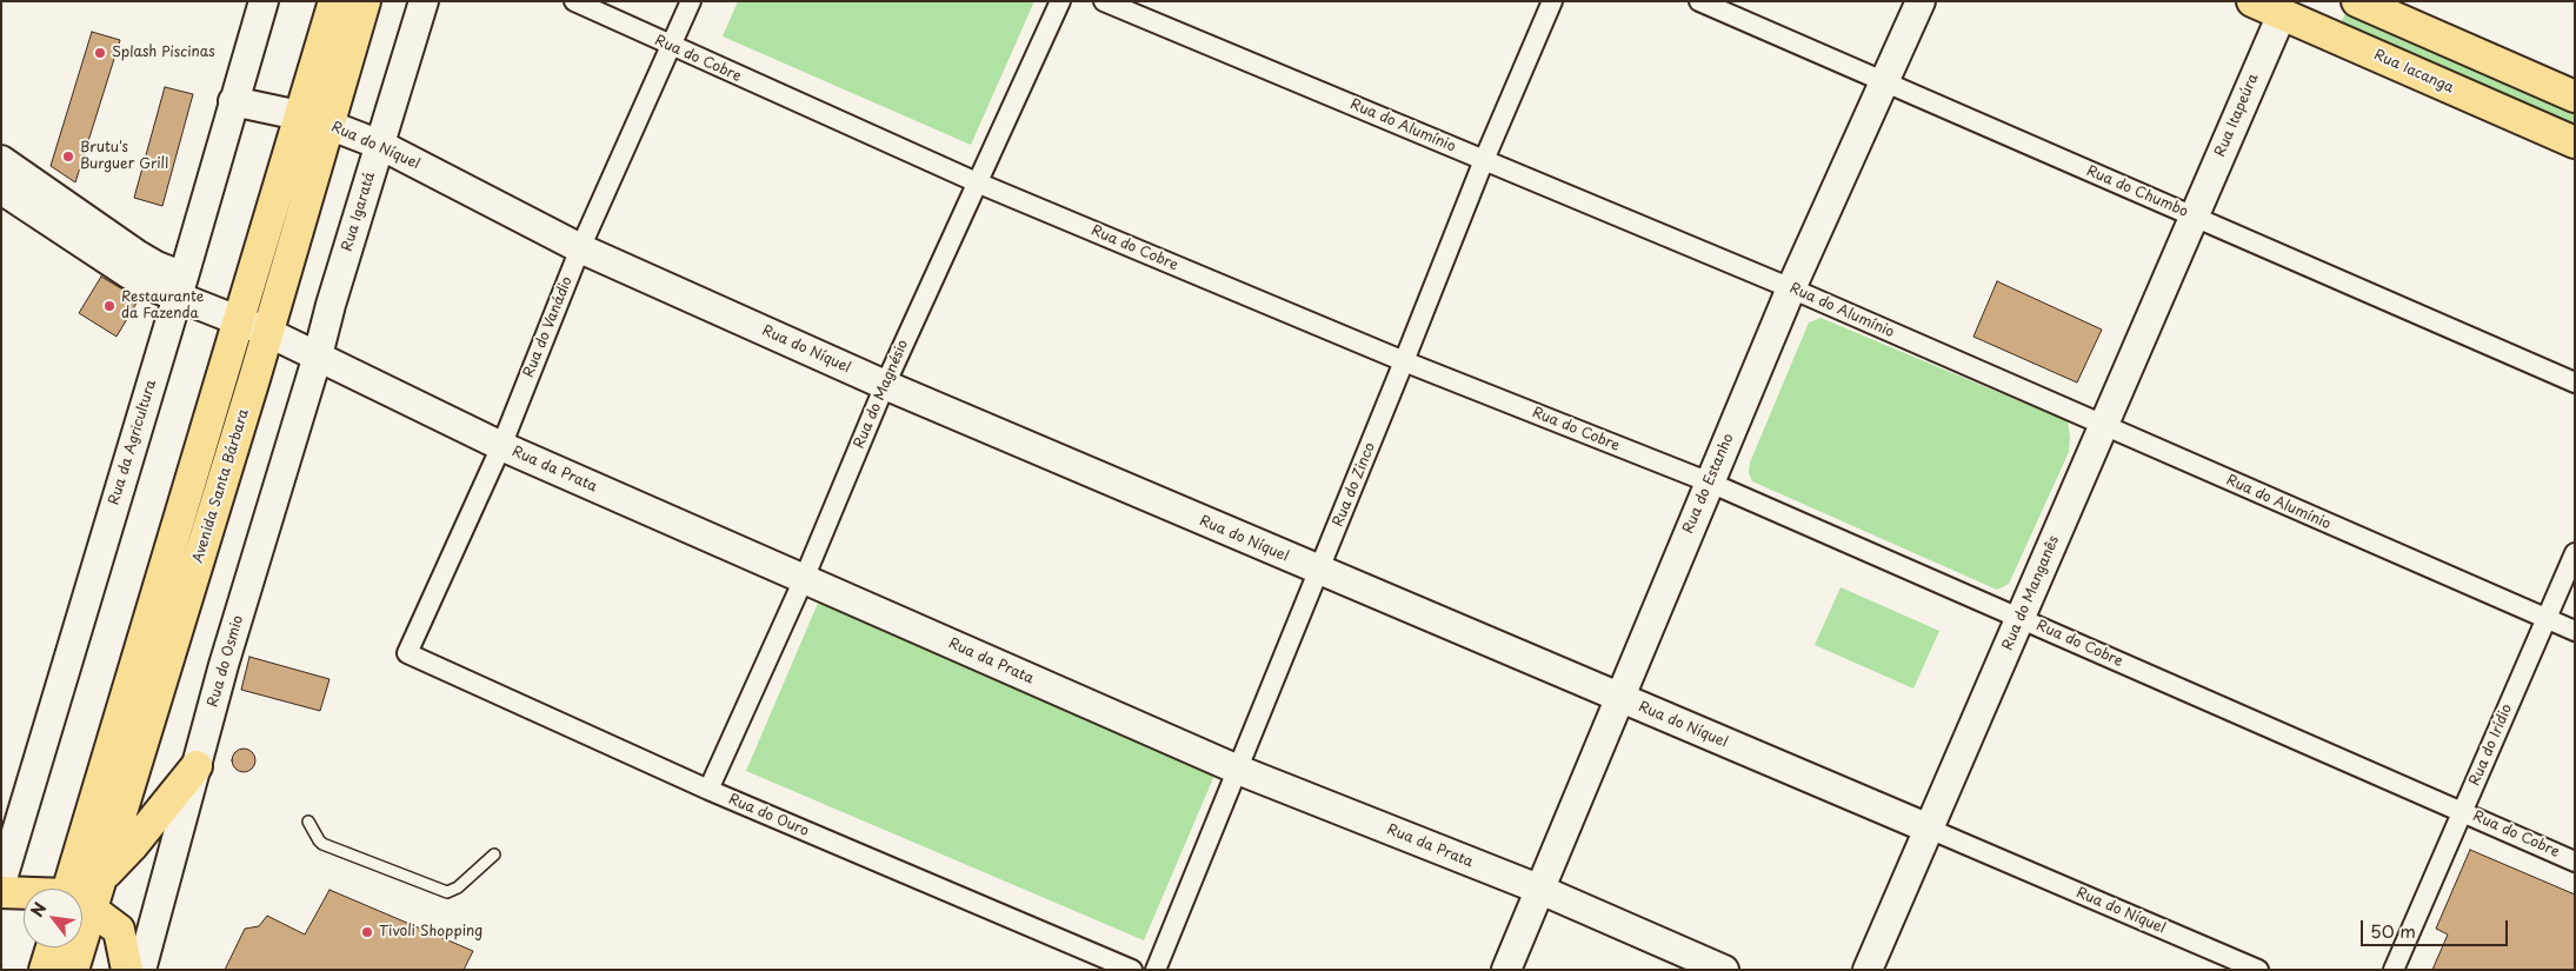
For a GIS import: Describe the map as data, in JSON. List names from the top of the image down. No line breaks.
{"streets":{"main road":["Rua Iacanga","Avenida Santa Bárbara"],"street":["Rua do Cobre","Rua Itapeúra","Rua do Alumínio","Rua do Níquel","Rua do Chumbo","Rua Igaratá","Rua do Vanádio","Rua do Magnésio","Rua da Agricultura","Rua da Prata","Rua do Estanho","Rua do Zinco","Rua do Manganês","Rua do Osmio","Rua do Irídio","Rua do Ouro"]},"crossings":[["Rua do Cobre","Rua do Vanádio"],["Rua do Cobre","Rua do Magnésio"],["Rua do Cobre","Rua do Estanho"],["Rua do Cobre","Rua do Zinco"],["Rua do Cobre","Rua do Manganês"],["Rua do Cobre","Rua do Irídio"],["Rua Iacanga","Rua Itapeúra"],["Rua Itapeúra","Rua do Chumbo"],["Rua Itapeúra","Rua do Manganês"],["Rua do Alumínio","Rua do Estanho"],["Rua do Alumínio","Rua do Zinco"],["Rua do Alumínio","Rua do Manganês"],["Rua do Alumínio","Rua do Irídio"],["Rua do Níquel","Rua Igaratá"],["Rua do Níquel","Rua do Vanádio"],["Rua do Níquel","Rua do Magnésio"],["Rua do Níquel","Rua da Agricultura"],["Rua do Níquel","Rua do Estanho"],["Rua do Níquel","Rua do Zinco"],["Rua do Níquel","Avenida Santa Bárbara"],["Rua do Níquel","Rua do Manganês"],["Rua do Chumbo","Rua do Estanho"],["Rua do Chumbo","Rua do Manganês"],["Rua Igaratá","Rua da Prata"],["Rua Igaratá","Rua do Osmio"],["Rua do Vanádio","Rua da Prata"],["Rua do Vanádio","Rua do Ouro"],["Rua do Magnésio","Rua da Prata"],["Rua do Magnésio","Rua do Ouro"],["Rua da Agricultura","Rua da Prata"],["Rua da Prata","Rua do Estanho"],["Rua da Prata","Rua do Zinco"],["Rua da Prata","Avenida Santa Bárbara"],["Rua da Prata","Rua do Osmio"]],"places":["Splash Piscinas","Brutu's Burguer Grill","Restaurante da Fazenda","Tivoli Shopping"],"scale_bar":"50 m","north":"top left"}
